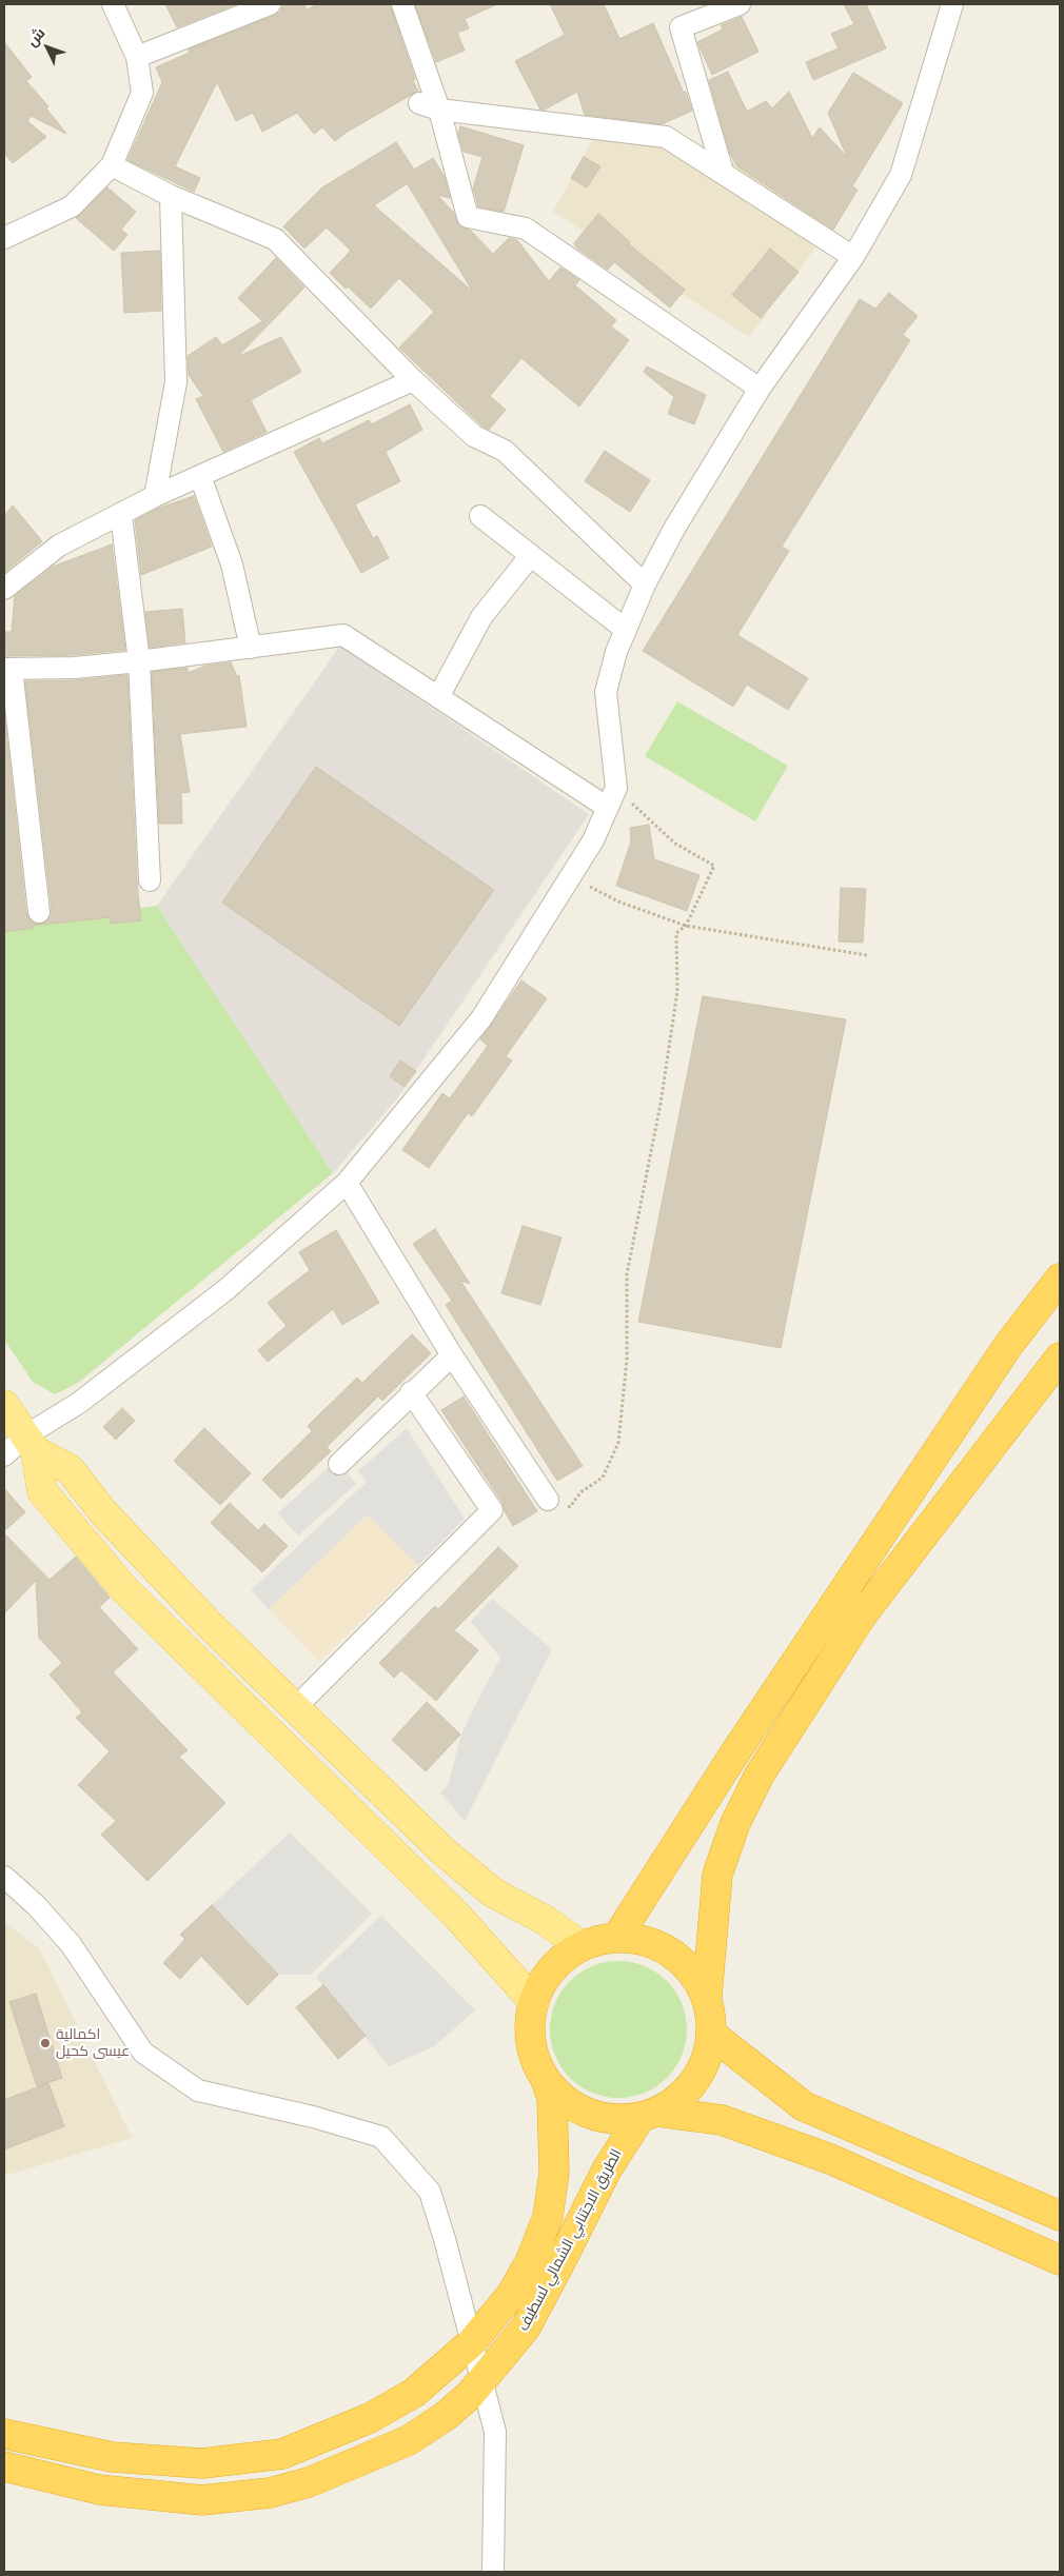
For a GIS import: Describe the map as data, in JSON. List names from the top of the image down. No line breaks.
{"streets":{"highway":["الطريق الاجتنابي الشمالي لسطيف"]},"places":["اكمالية عيسى كحيل"],"north":"top left"}
